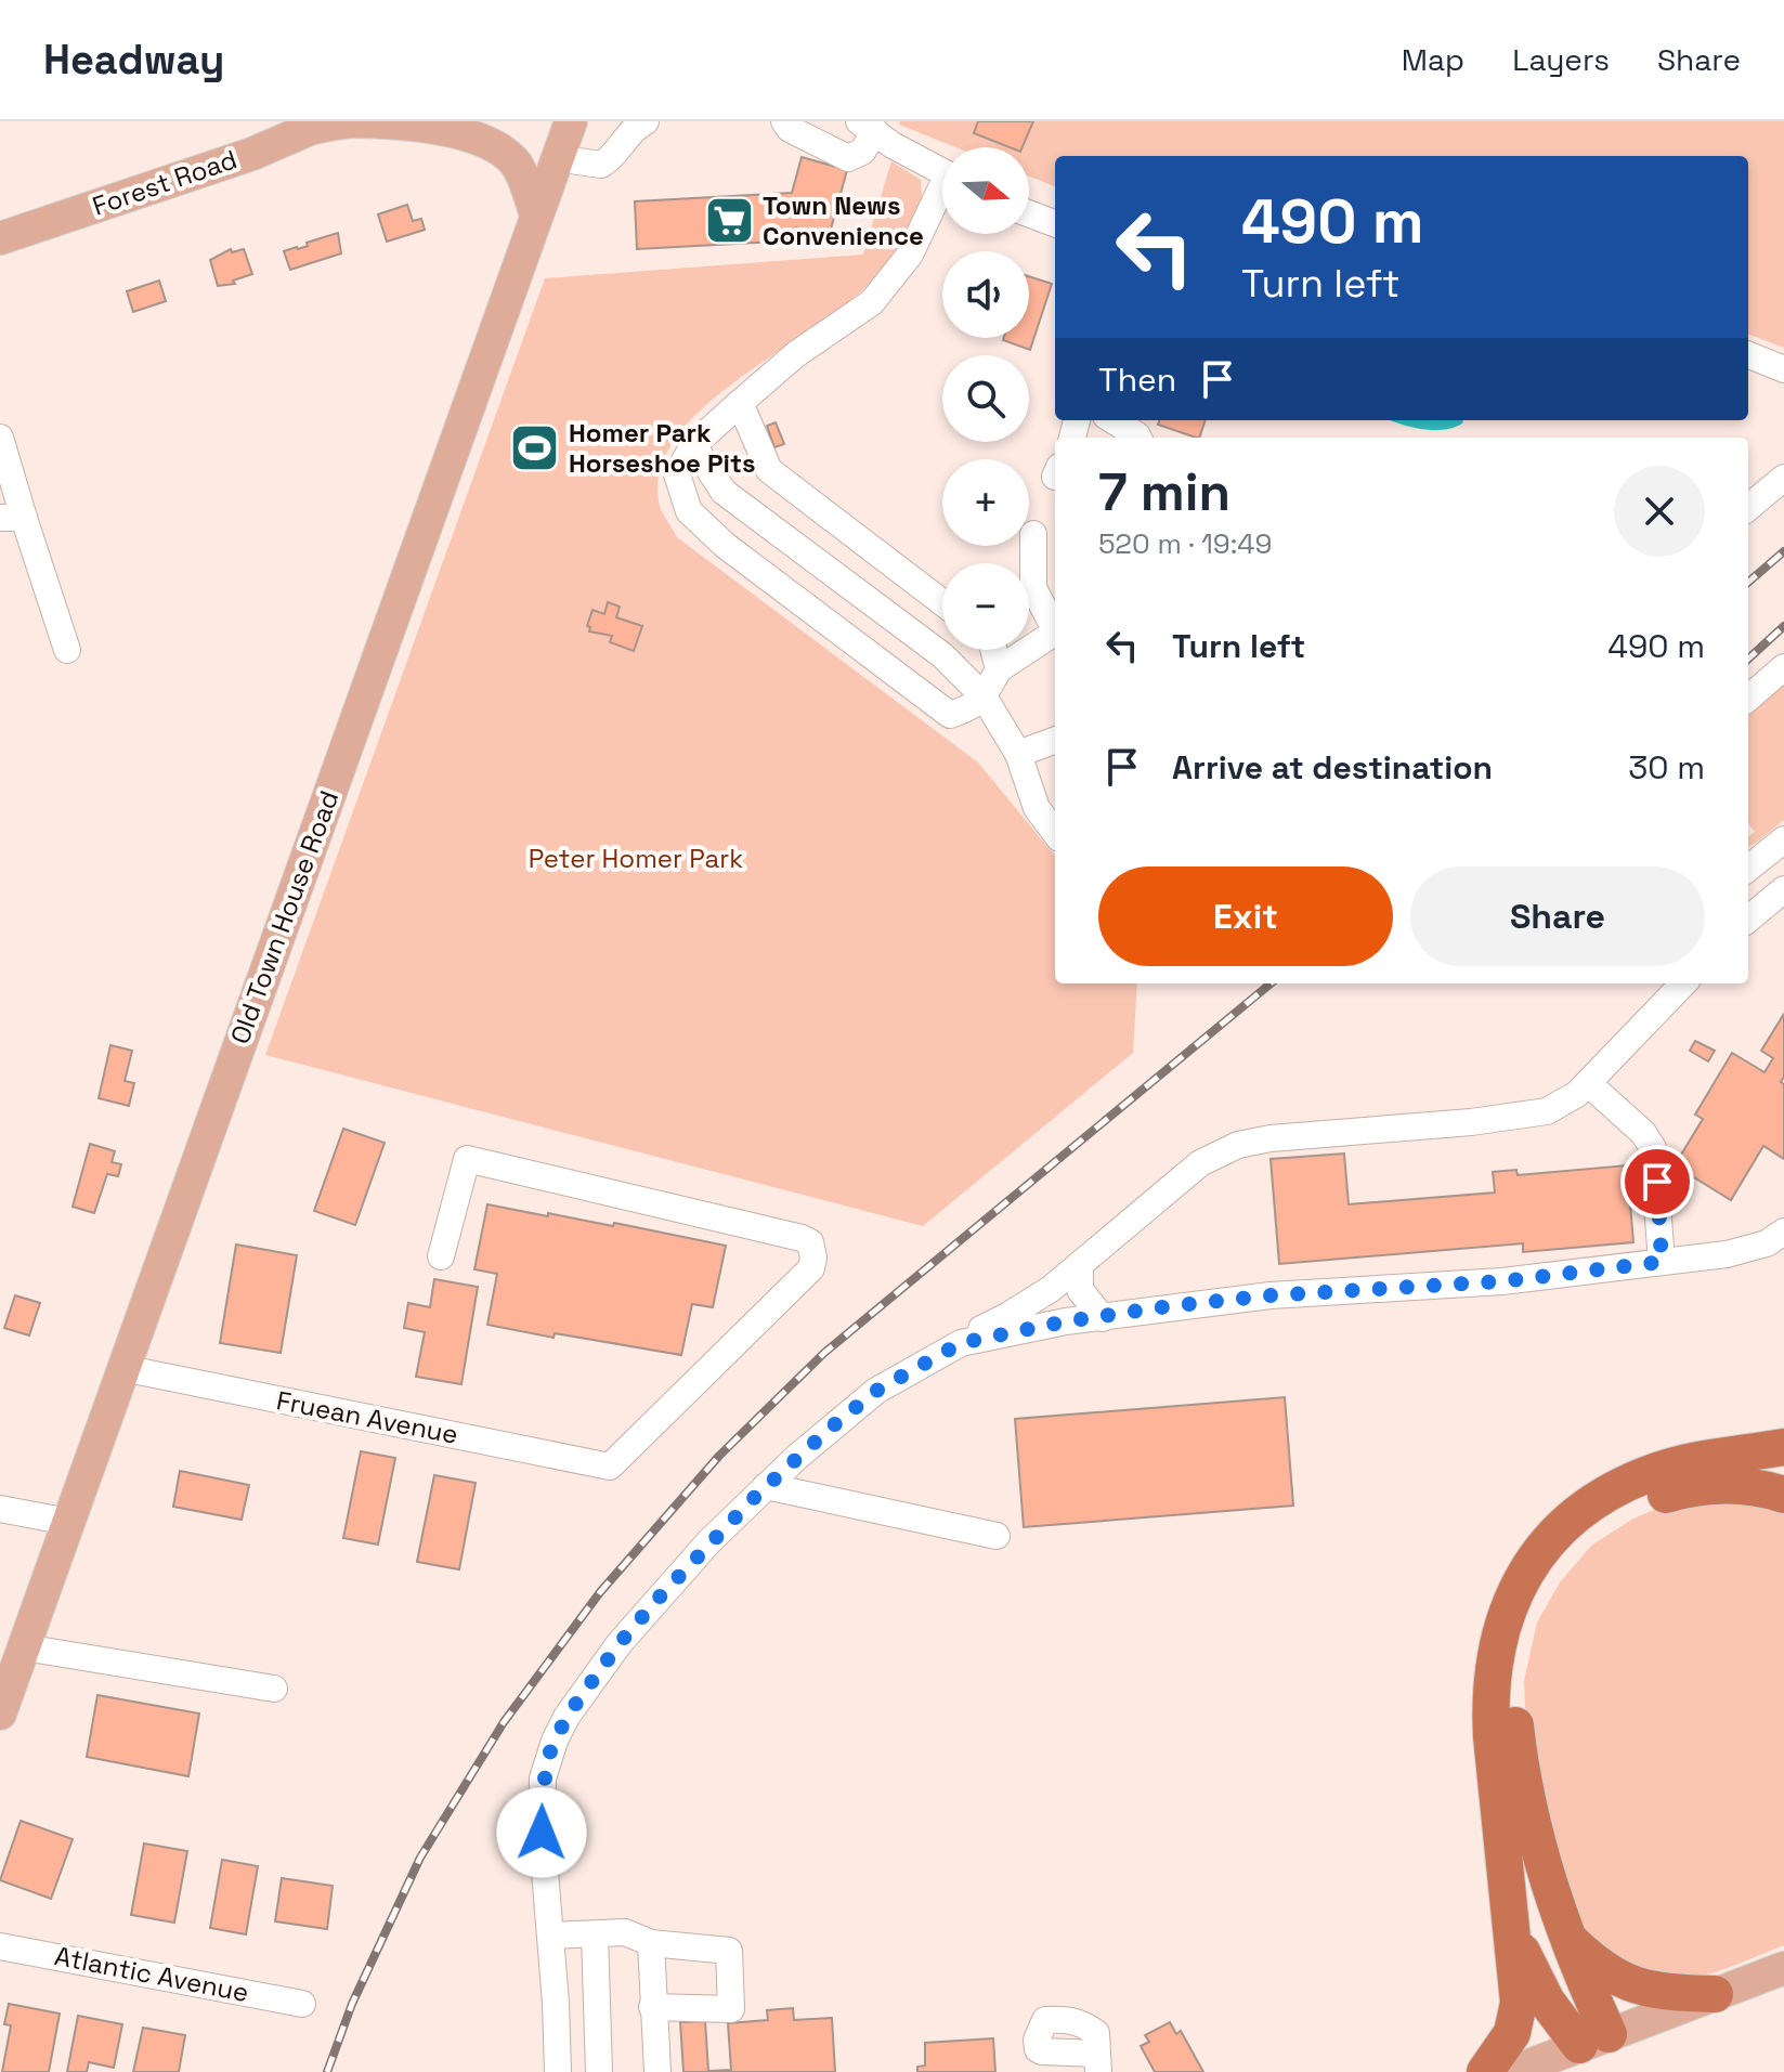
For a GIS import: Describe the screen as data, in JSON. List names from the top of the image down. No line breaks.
{"streets":{"main road":["Forest Road","Old Town House Road"],"street":["Fruean Avenue","Atlantic Avenue"]},"crossings":[["Forest Road","Old Town House Road"],["Old Town House Road","Fruean Avenue"]],"parks":["Peter Homer Park"],"places":{"supermarket":["Town News Convenience"],"sports":["Homer Park Horseshoe Pits"]},"north":"right","page":{"header":"Headway","nav":["Map","Layers","Share"],"map_buttons":["+","−"],"turn":["490 m","Turn left"],"then":"Then","heading":["7 min","520 m · 19:49"],"list":[{"name":"Turn left","value":"490 m"},{"name":"Arrive at destination","value":"30 m"}],"buttons":["Exit","Share"]}}
